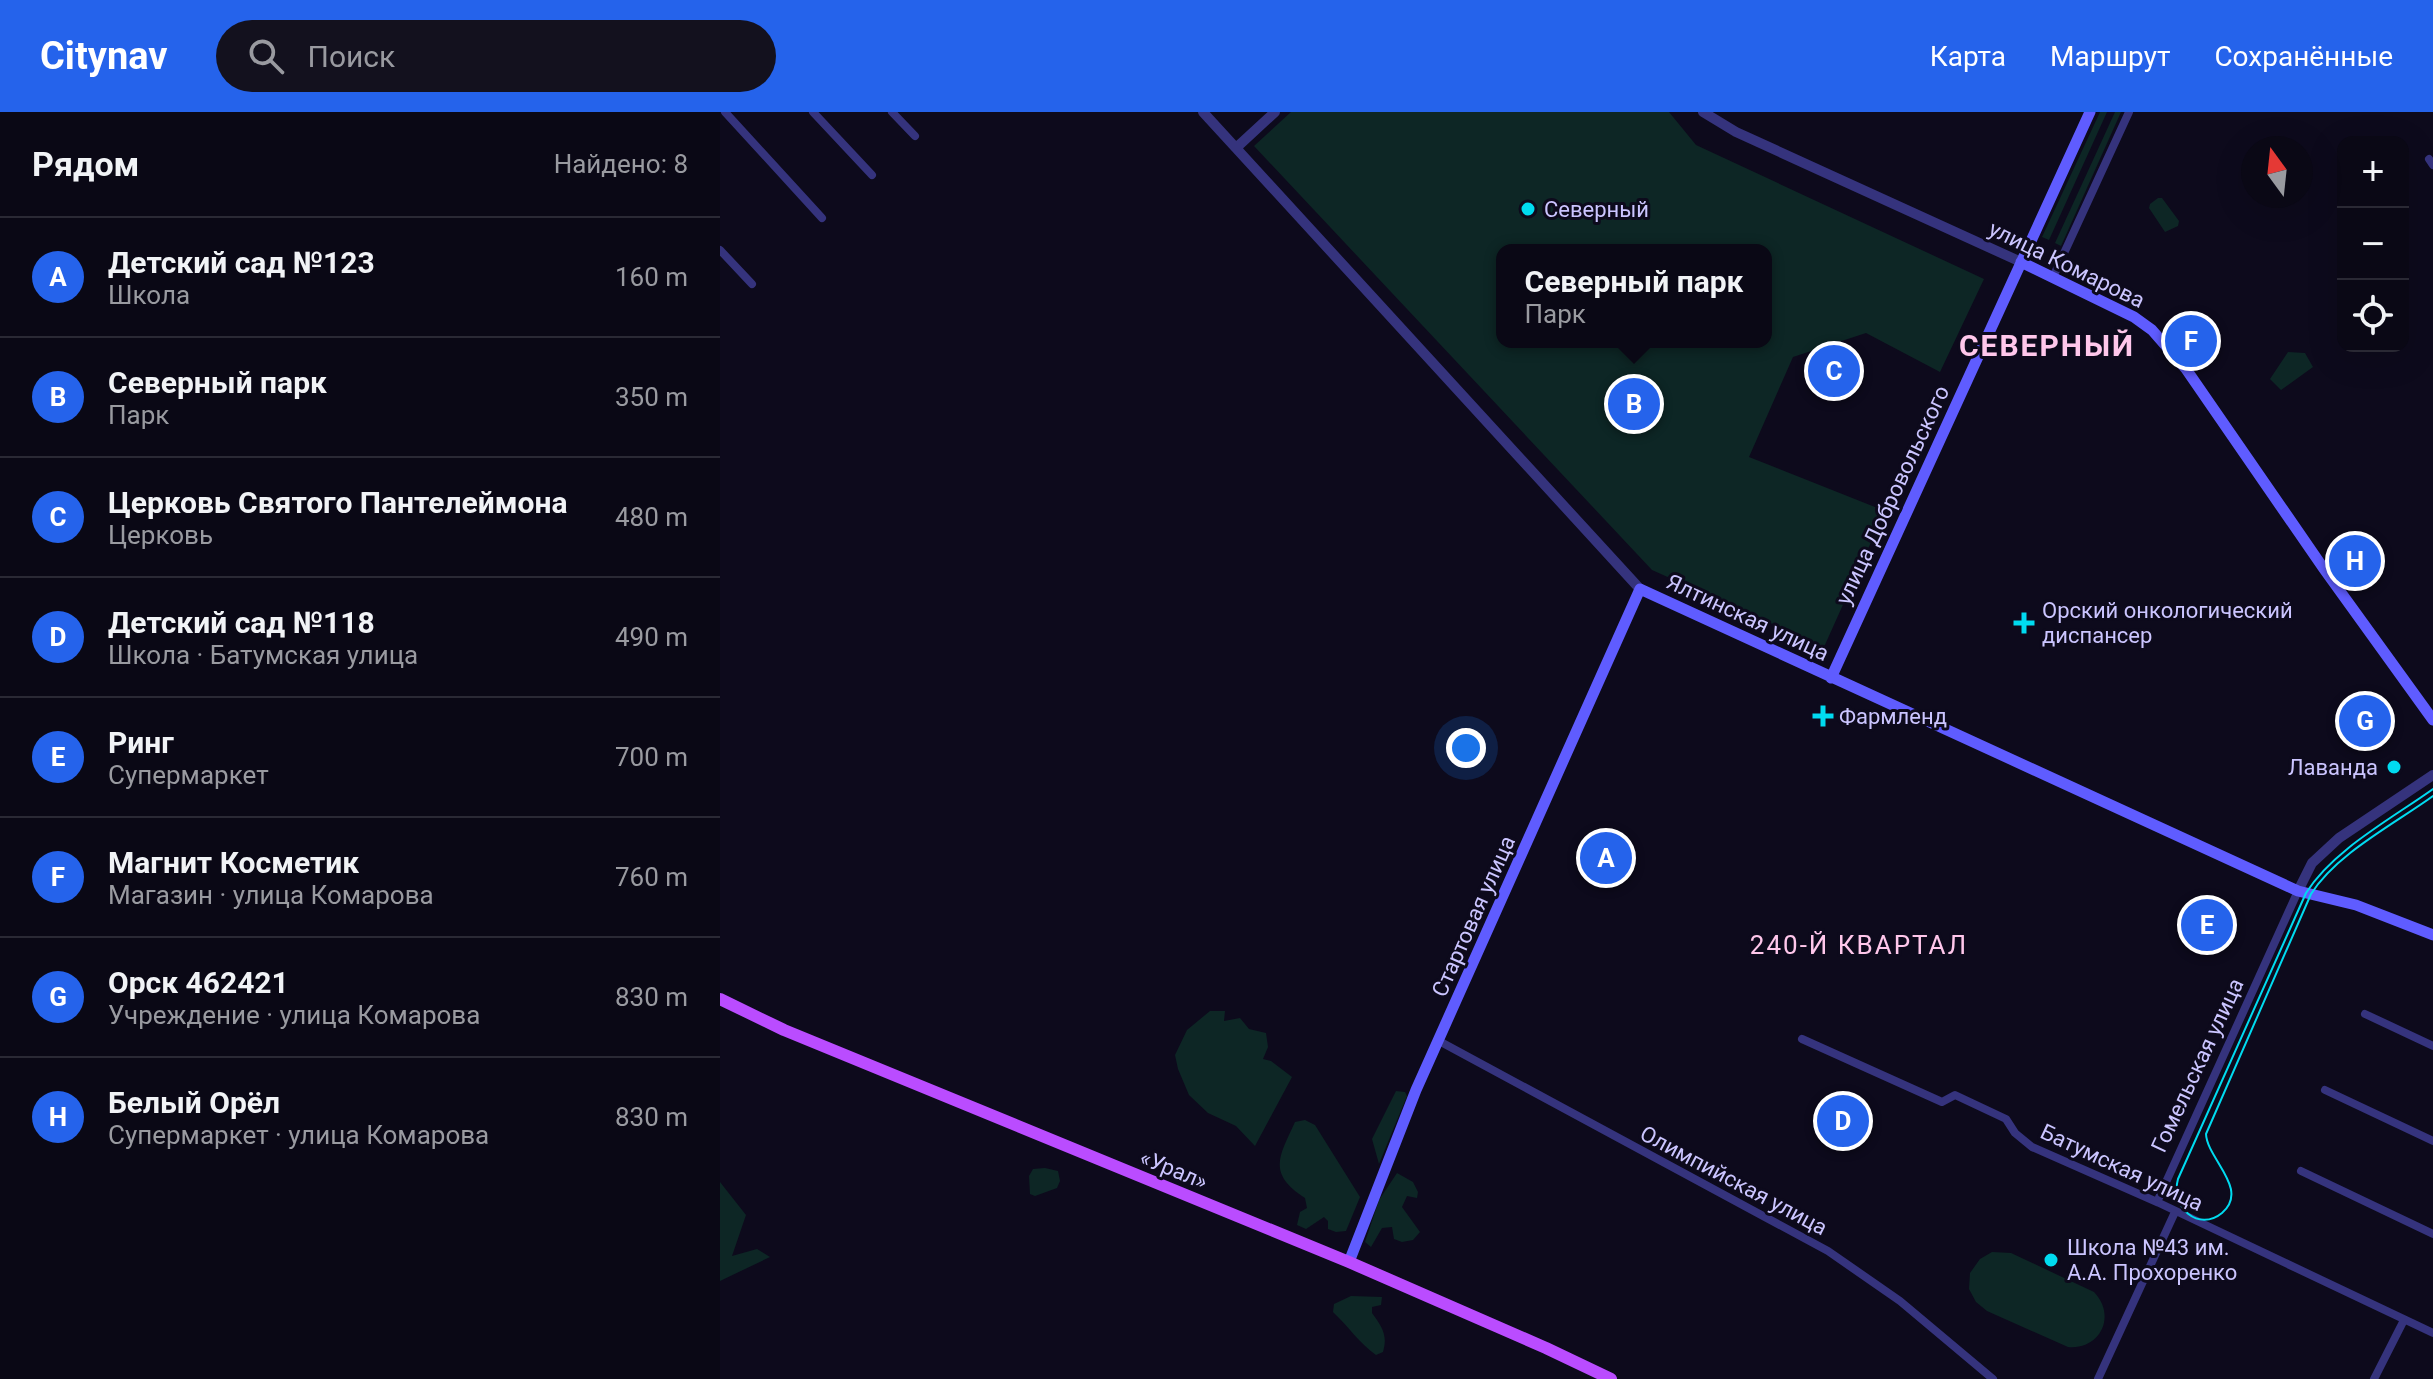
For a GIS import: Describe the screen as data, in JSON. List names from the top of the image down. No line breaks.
{"streets":{"main road":["улица Комарова","улица Добровольского","Ялтинская улица","Стартовая улица","«Урал»"],"street":["Гомельская улица","Батумская улица","Олимпийская улица"]},"crossings":[["улица Комарова","улица Добровольского"],["улица Добровольского","Ялтинская улица"],["Ялтинская улица","Стартовая улица"],["Ялтинская улица","Гомельская улица"],["Стартовая улица","«Урал»"],["Стартовая улица","Олимпийская улица"],["Гомельская улица","Батумская улица"]],"districts":["СЕВЕРНЫЙ","240-Й КВАРТАЛ"],"places":{"other":["Северный","Лаванда","Школа №43 им. А.А. Прохоренко"],"health":["Орский онкологический диспансер","Фармленд"]},"north":"top","page":{"header":"Citynav","search":"Поиск","nav":["Карта","Маршрут","Сохранённые"],"heading":["Рядом","Найдено: 8"],"map_buttons":["+","−"],"list":[{"mark":"A","name":"Детский сад №123","note":"Школа","value":"160 m"},{"mark":"B","name":"Северный парк","note":"Парк","value":"350 m"},{"mark":"C","name":"Церковь Святого Пантелеймона","note":"Церковь","value":"480 m"},{"mark":"D","name":"Детский сад №118","note":"Школа · Батумская улица","value":"490 m"},{"mark":"E","name":"Ринг","note":"Супермаркет","value":"700 m"},{"mark":"F","name":"Магнит Косметик","note":"Магазин · улица Комарова","value":"760 m"},{"mark":"G","name":"Орск 462421","note":"Учреждение · улица Комарова","value":"830 m"},{"mark":"H","name":"Белый Орёл","note":"Супермаркет · улица Комарова","value":"830 m"}],"popup":["Северный парк","Парк"],"pins":["F","C","B","H","G","A","E","D"]}}
